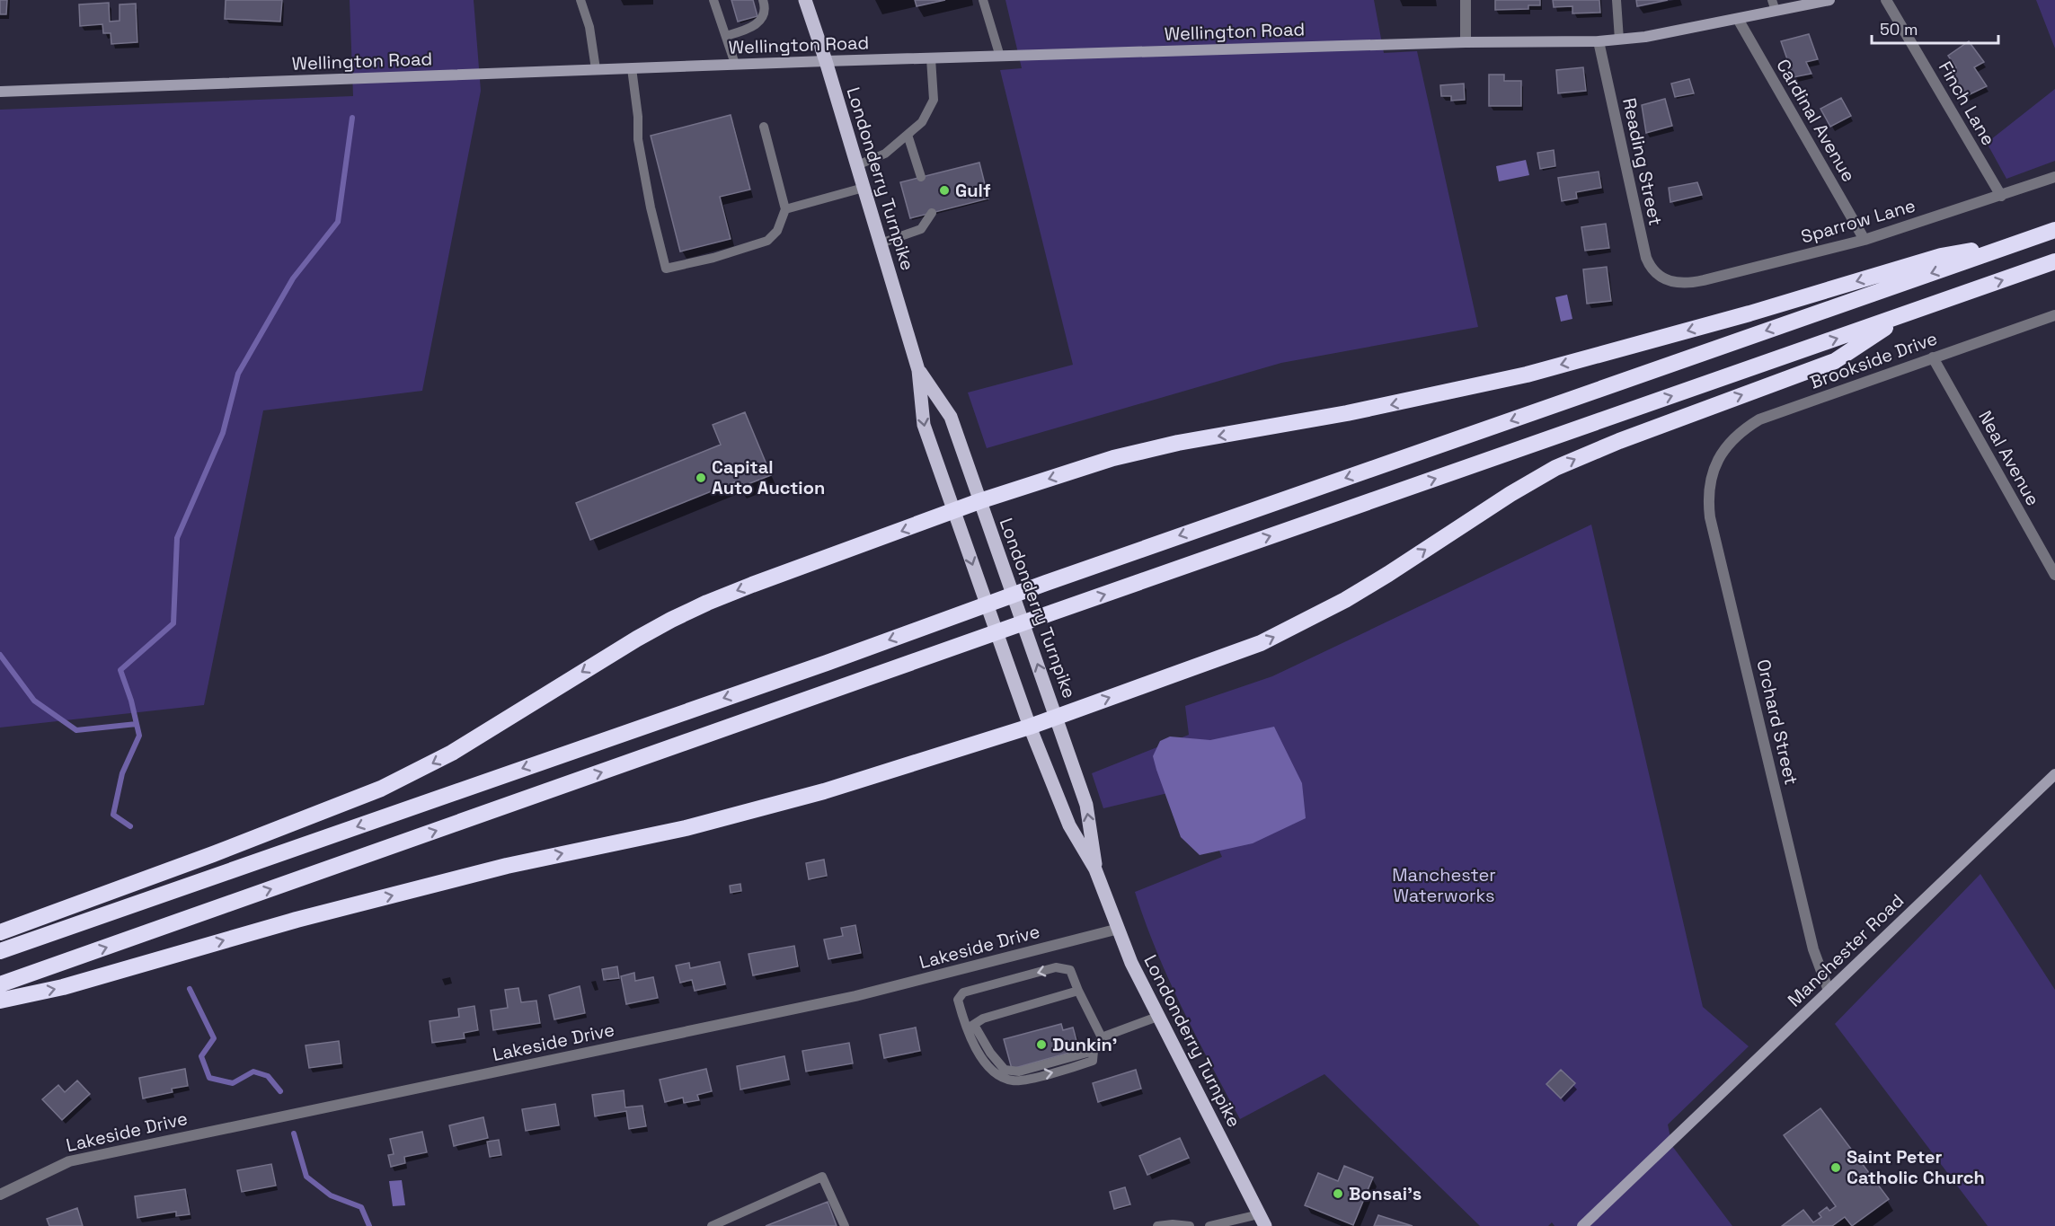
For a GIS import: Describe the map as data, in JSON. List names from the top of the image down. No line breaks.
{"streets":{"main road":["Wellington Road","Londonderry Turnpike","Manchester Road"],"street":["Finch Lane","Cardinal Avenue","Reading Street","Sparrow Lane","Brookside Drive","Neal Avenue","Orchard Street","Lakeside Drive"]},"crossings":[["Wellington Road","Cardinal Avenue"],["Wellington Road","Reading Street"],["Wellington Road","Londonderry Turnpike"],["Finch Lane","Sparrow Lane"],["Cardinal Avenue","Sparrow Lane"],["Reading Street","Sparrow Lane"],["Londonderry Turnpike","Lakeside Drive"],["Brookside Drive","Neal Avenue"],["Brookside Drive","Orchard Street"],["Orchard Street","Manchester Road"]],"parks":["Manchester Waterworks"],"places":["Gulf","Capital Auto Auction","Dunkin'","Saint Peter Catholic Church","Bonsai's"],"scale_bar":"50 m"}
